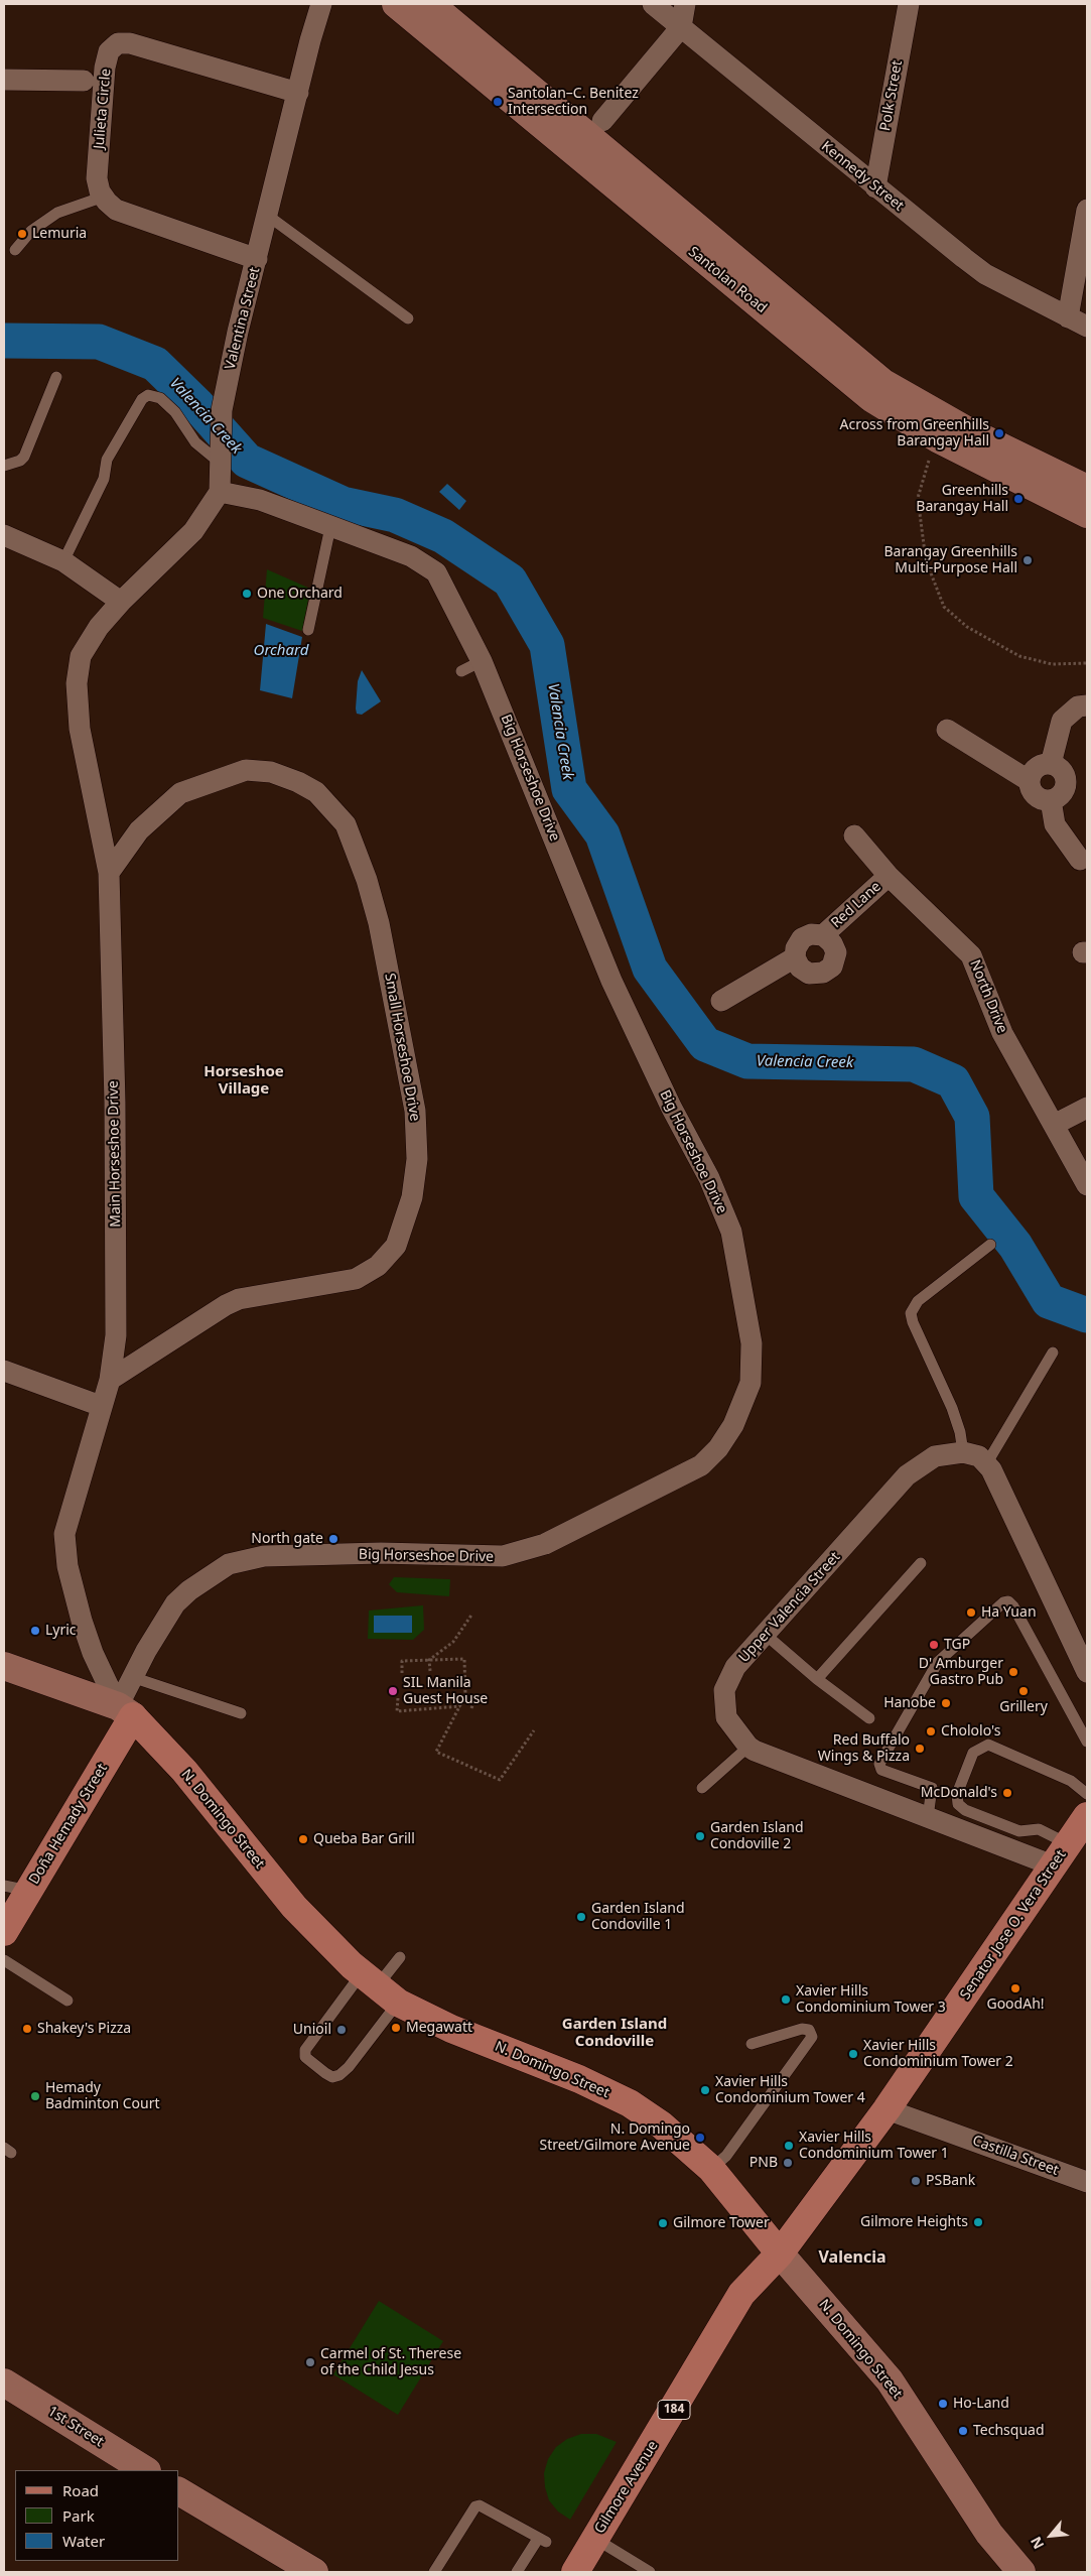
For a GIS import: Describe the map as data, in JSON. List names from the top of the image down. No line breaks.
{"streets":{"main road":["Santolan Road","N. Domingo Street","Doña Hemady Street","Senator Jose O. Vera Street","184","1st Street","Gilmore Avenue"],"street":["Polk Street","Julieta Circle","Kennedy Street","Valentina Street","Big Horseshoe Drive","Red Lane","North Drive","Small Horseshoe Drive","Main Horseshoe Drive","Upper Valencia Street","Castilla Street"]},"crossings":[["Polk Street","Kennedy Street"],["Julieta Circle","Valentina Street"],["Valentina Street","Big Horseshoe Drive"],["Big Horseshoe Drive","Main Horseshoe Drive"],["Big Horseshoe Drive","N. Domingo Street"],["Big Horseshoe Drive","Doña Hemady Street"],["Red Lane","North Drive"],["Small Horseshoe Drive","Main Horseshoe Drive"],["Main Horseshoe Drive","N. Domingo Street"],["Main Horseshoe Drive","Doña Hemady Street"],["Upper Valencia Street","Senator Jose O. Vera Street"],["N. Domingo Street","Doña Hemady Street"],["N. Domingo Street","Senator Jose O. Vera Street"],["N. Domingo Street","Gilmore Avenue"],["Senator Jose O. Vera Street","Castilla Street"],["Senator Jose O. Vera Street","Gilmore Avenue"]],"districts":["Horseshoe Village","Garden Island Condoville","Valencia"],"water":["Valencia Creek","Orchard"],"places":["Santolan–C. Benitez Intersection","Lemuria","Across from Greenhills Barangay Hall","Greenhills Barangay Hall","Barangay Greenhills Multi-Purpose Hall","One Orchard","North gate","Ha Yuan","Lyric","TGP","D' Amburger Gastro Pub","SIL Manila Guest House","Grillery","Hanobe","Chololo's","Red Buffalo Wings & Pizza","McDonald's","Garden Island Condoville 2","Queba Bar Grill","Garden Island Condoville 1","GoodAh!","Xavier Hills Condominium Tower 3","Megawatt","Shakey's Pizza","Unioil","Xavier Hills Condominium Tower 2","Xavier Hills Condominium Tower 4","Hemady Badminton Court","N. Domingo Street/Gilmore Avenue","Xavier Hills Condominium Tower 1","PNB","PSBank","Gilmore Heights","Gilmore Tower","Carmel of St. Therese of the Child Jesus","Ho-Land","Techsquad"],"legend":["Road","Park","Water"],"north":"bottom left"}
